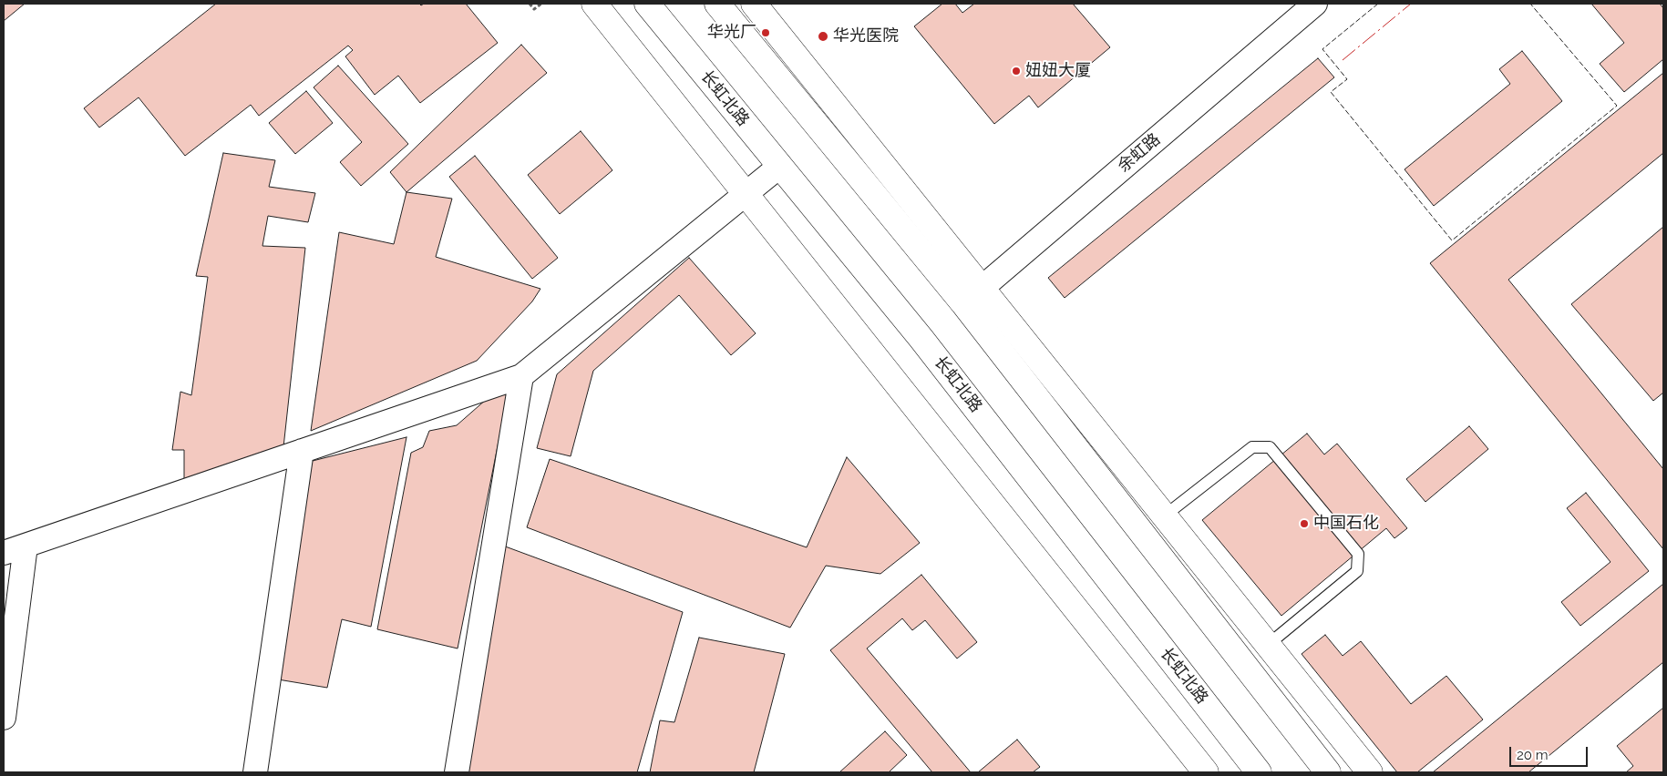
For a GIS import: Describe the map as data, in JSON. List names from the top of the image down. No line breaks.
{"streets":{"main road":["长虹北路"],"street":["余虹路"]},"places":["华光厂","华光医院","妞妞大厦","中国石化"],"scale_bar":"20 m"}
